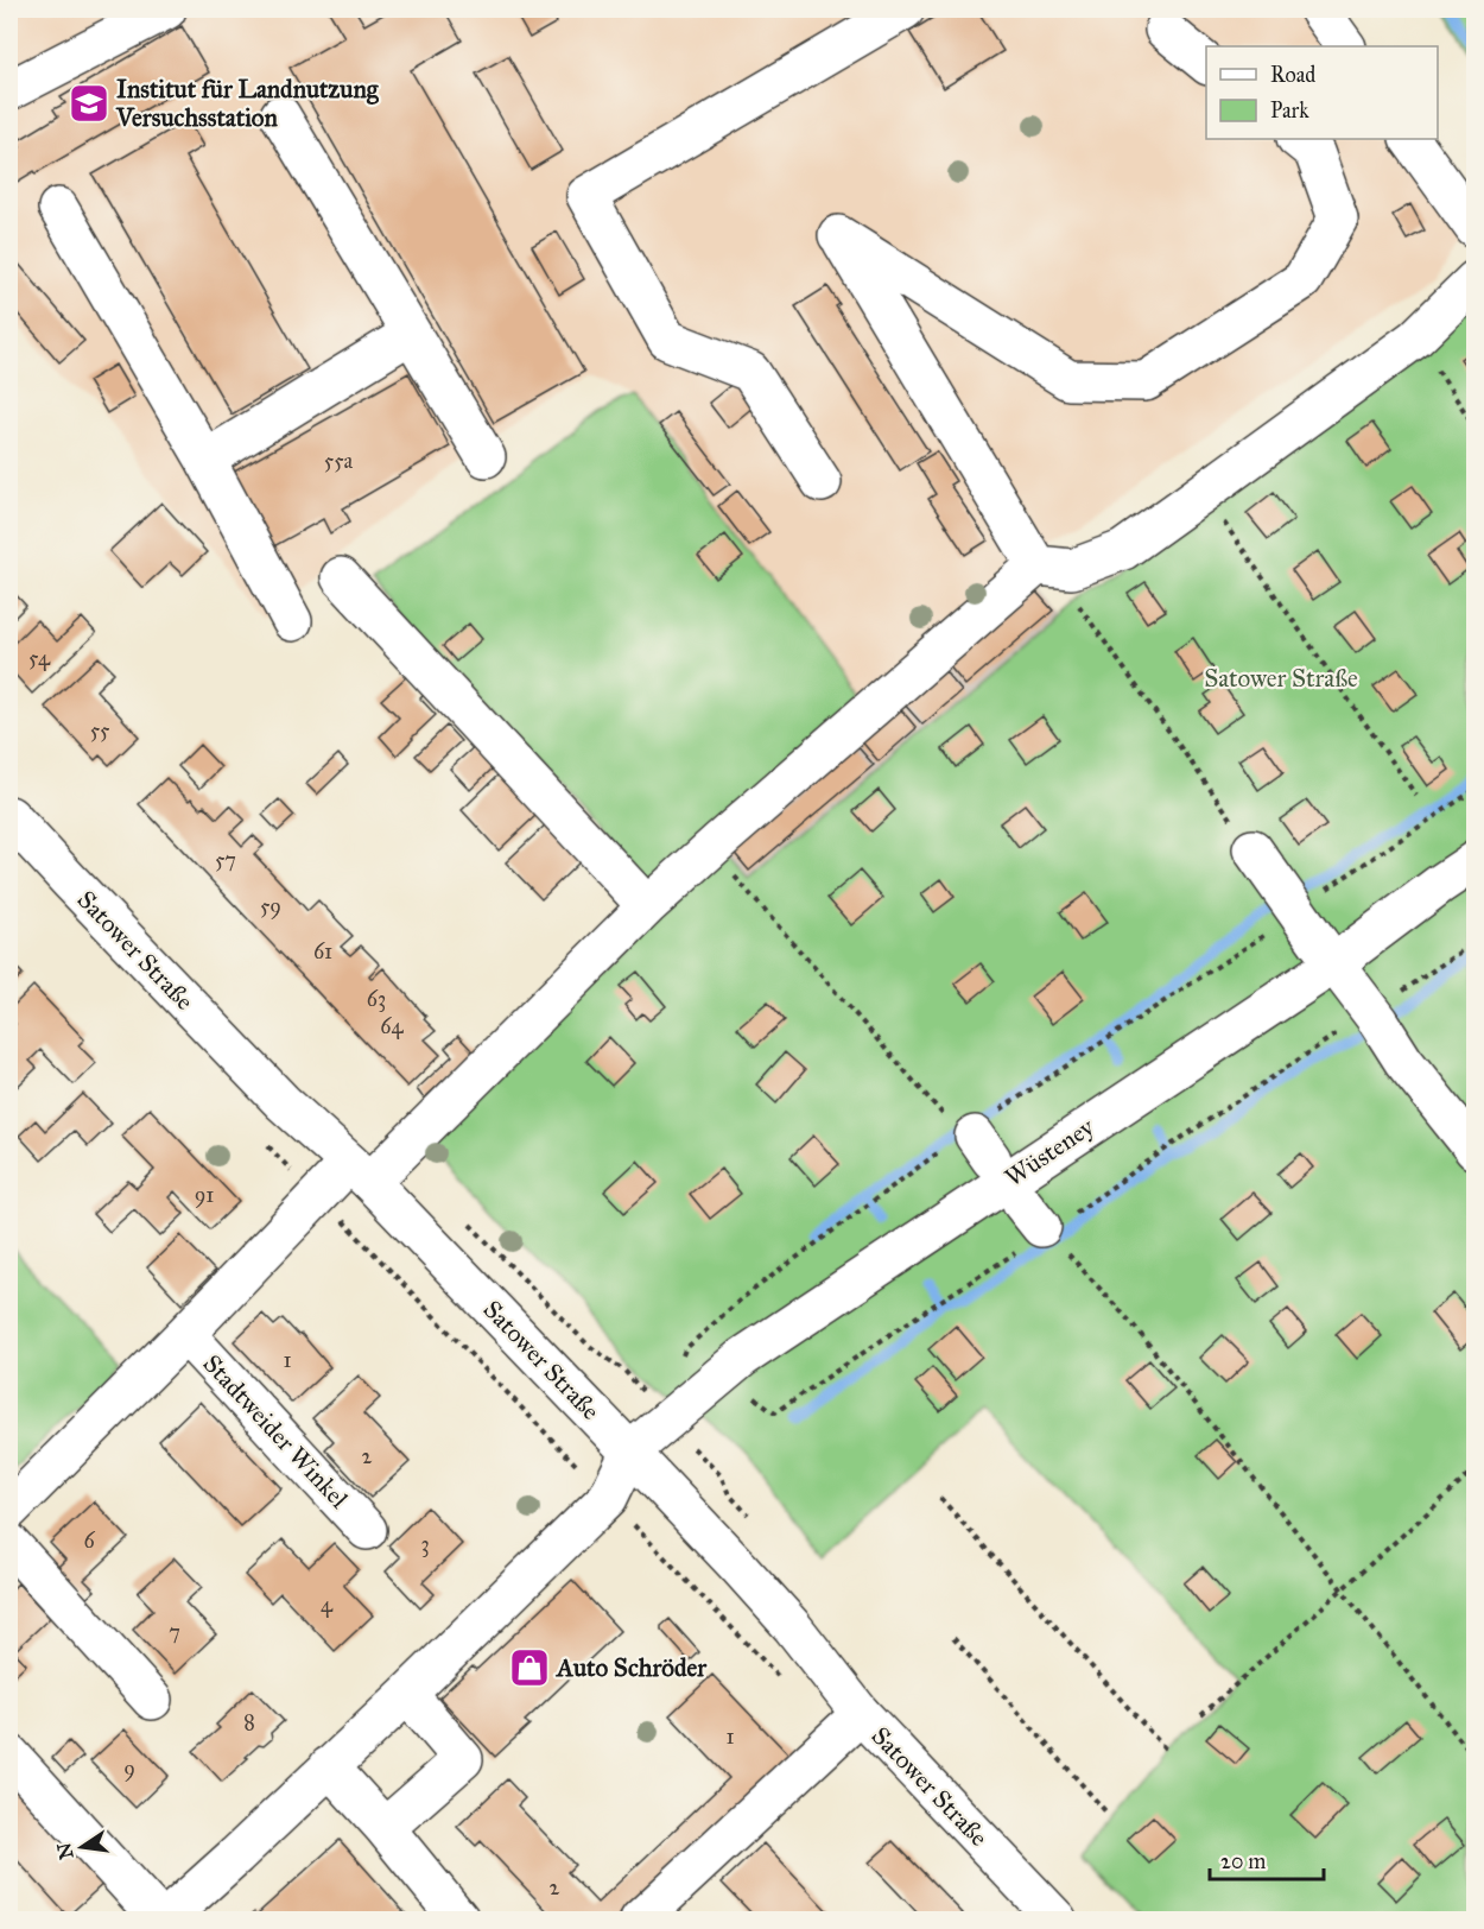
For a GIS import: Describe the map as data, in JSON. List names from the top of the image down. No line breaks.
{"streets":{"street":["Satower Straße","Wüsteney","Stadtweider Winkel"]},"crossings":[["Satower Straße","Wüsteney"],["Satower Straße","Stadtweider Winkel"]],"parks":["Satower Straße"],"places":{"school or university":["Institut für Landnutzung Versuchsstation"],"shop":["Auto Schröder"]},"house_numbers":["55a","54","55","57","59","61","63","64","91","1","2","6","3","4","7","8","1","9","2"],"legend":["Road","Park"],"scale_bar":"20 m","north":"left"}
